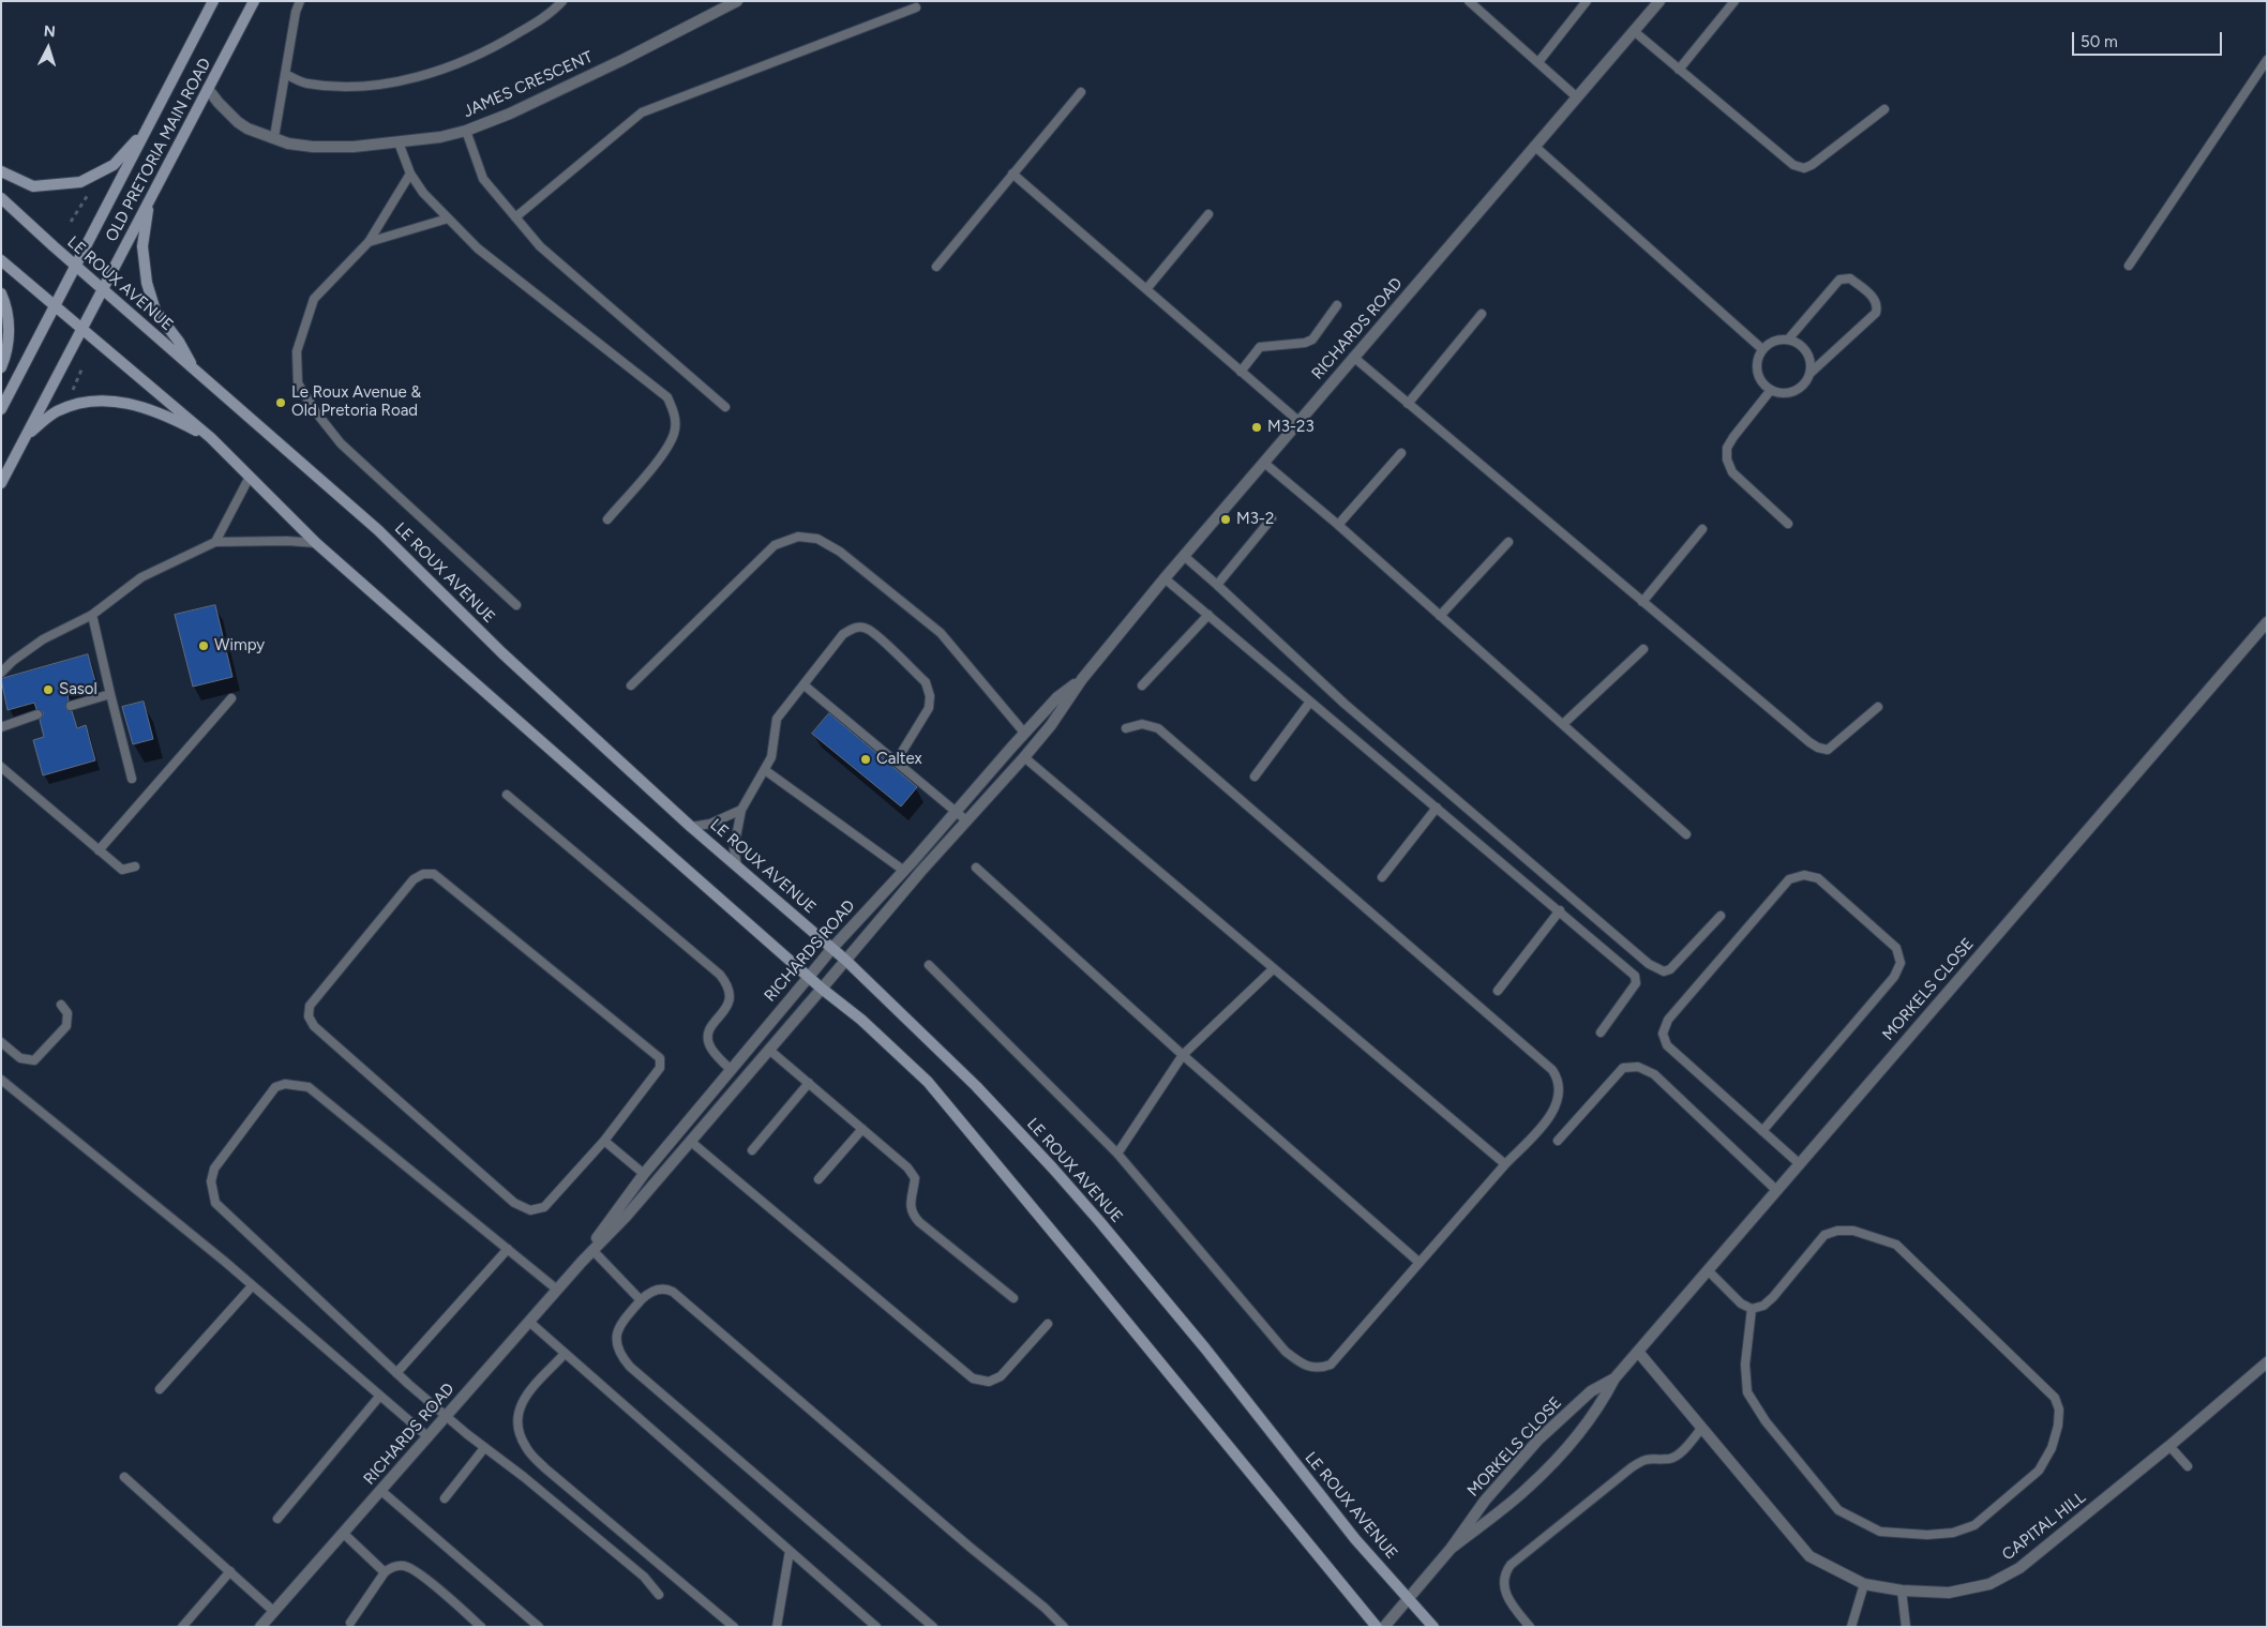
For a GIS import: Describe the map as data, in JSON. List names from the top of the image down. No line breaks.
{"streets":{"main road":["OLD PRETORIA MAIN ROAD","LE ROUX AVENUE"],"street":["JAMES CRESCENT","RICHARDS ROAD","MORKELS CLOSE","CAPITAL HILL"]},"crossings":[["JAMES CRESCENT","OLD PRETORIA MAIN ROAD"],["OLD PRETORIA MAIN ROAD","LE ROUX AVENUE"],["LE ROUX AVENUE","RICHARDS ROAD"],["LE ROUX AVENUE","MORKELS CLOSE"],["MORKELS CLOSE","CAPITAL HILL"]],"places":["Le Roux Avenue & Old Pretoria Road","M3-23","M3-2","Wimpy","Sasol","Caltex"],"scale_bar":"50 m","north":"top"}
